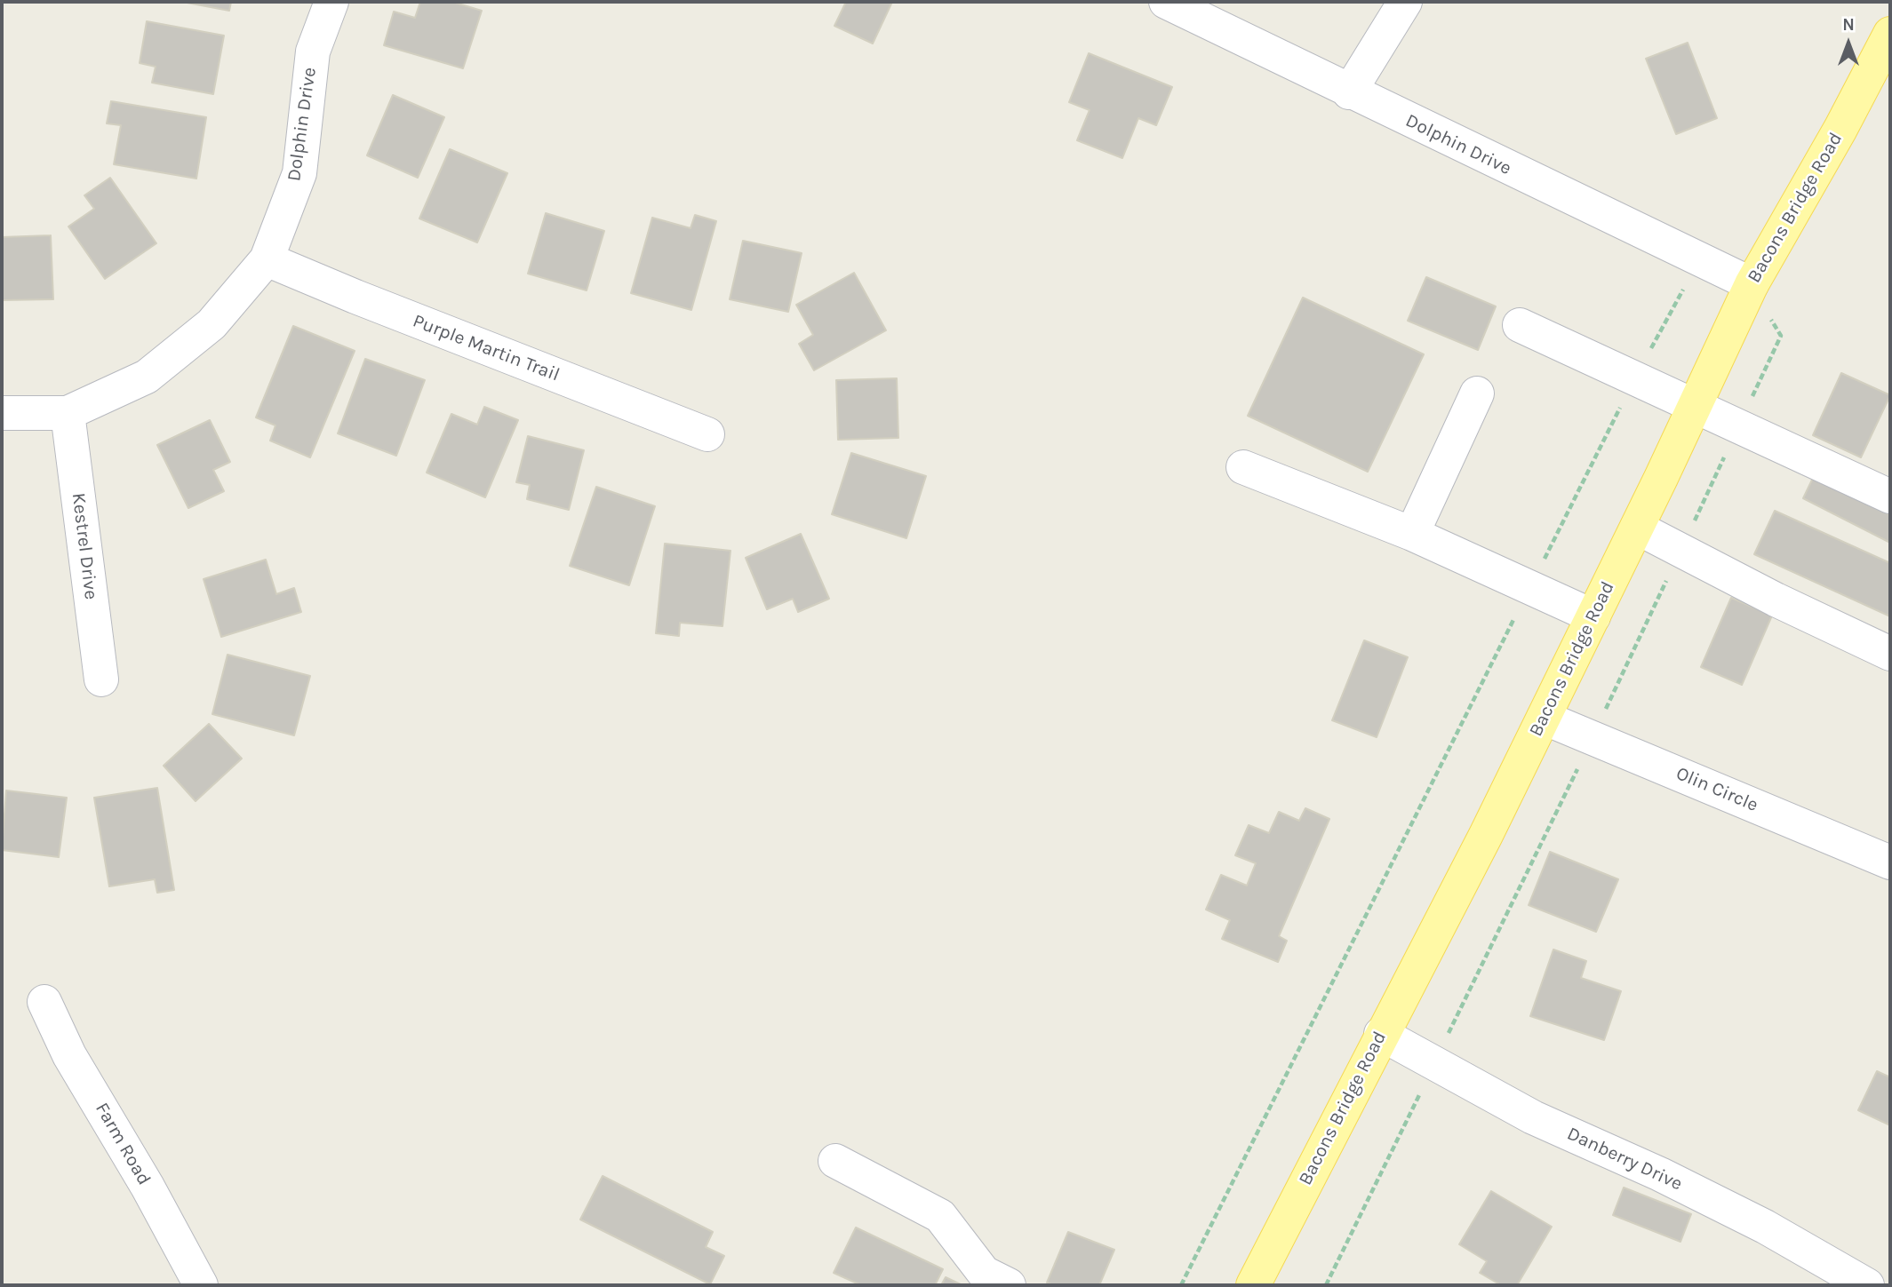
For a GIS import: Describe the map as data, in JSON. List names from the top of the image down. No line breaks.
{"streets":{"main road":["Bacons Bridge Road"],"street":["Dolphin Drive","Purple Martin Trail","Kestrel Drive","Olin Circle","Farm Road","Danberry Drive"]},"crossings":[["Dolphin Drive","Bacons Bridge Road"],["Dolphin Drive","Purple Martin Trail"],["Dolphin Drive","Kestrel Drive"],["Bacons Bridge Road","Olin Circle"],["Bacons Bridge Road","Danberry Drive"]],"north":"top"}
